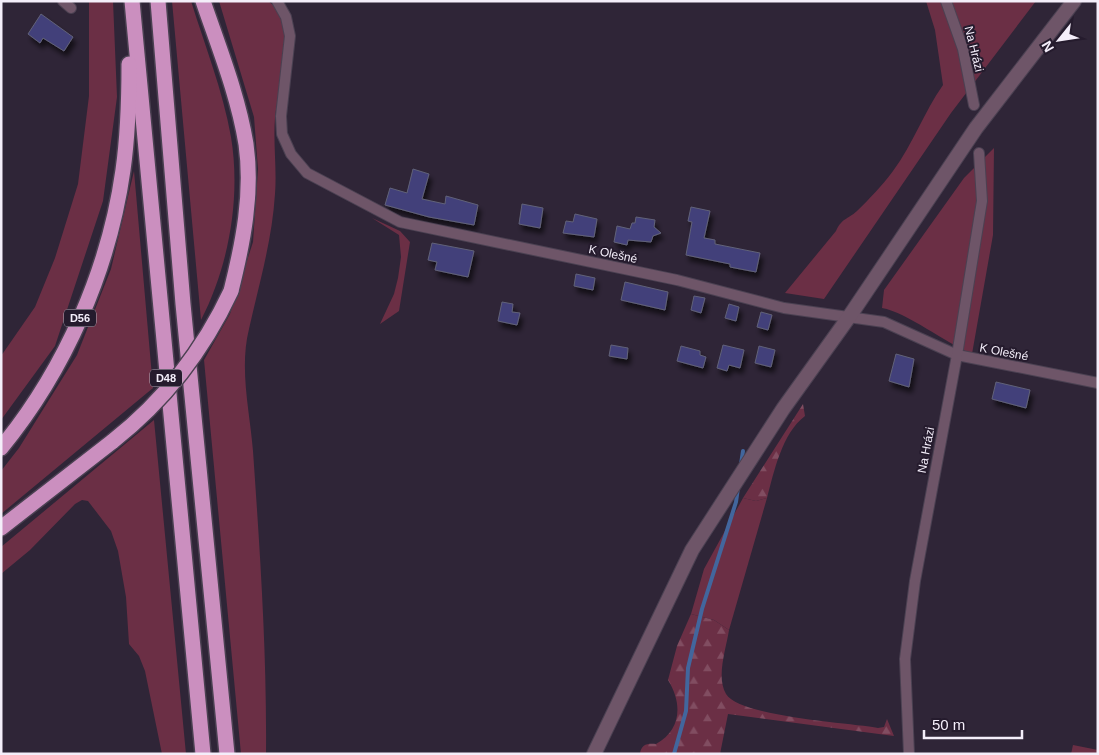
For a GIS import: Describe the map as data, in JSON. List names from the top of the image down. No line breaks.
{"streets":{"highway":["D56","D48"],"street":["Na Hrázi","K Olešné"]},"crossings":[["Na Hrázi","K Olešné"],["D56","D48"]],"scale_bar":"50 m","north":"bottom left"}
